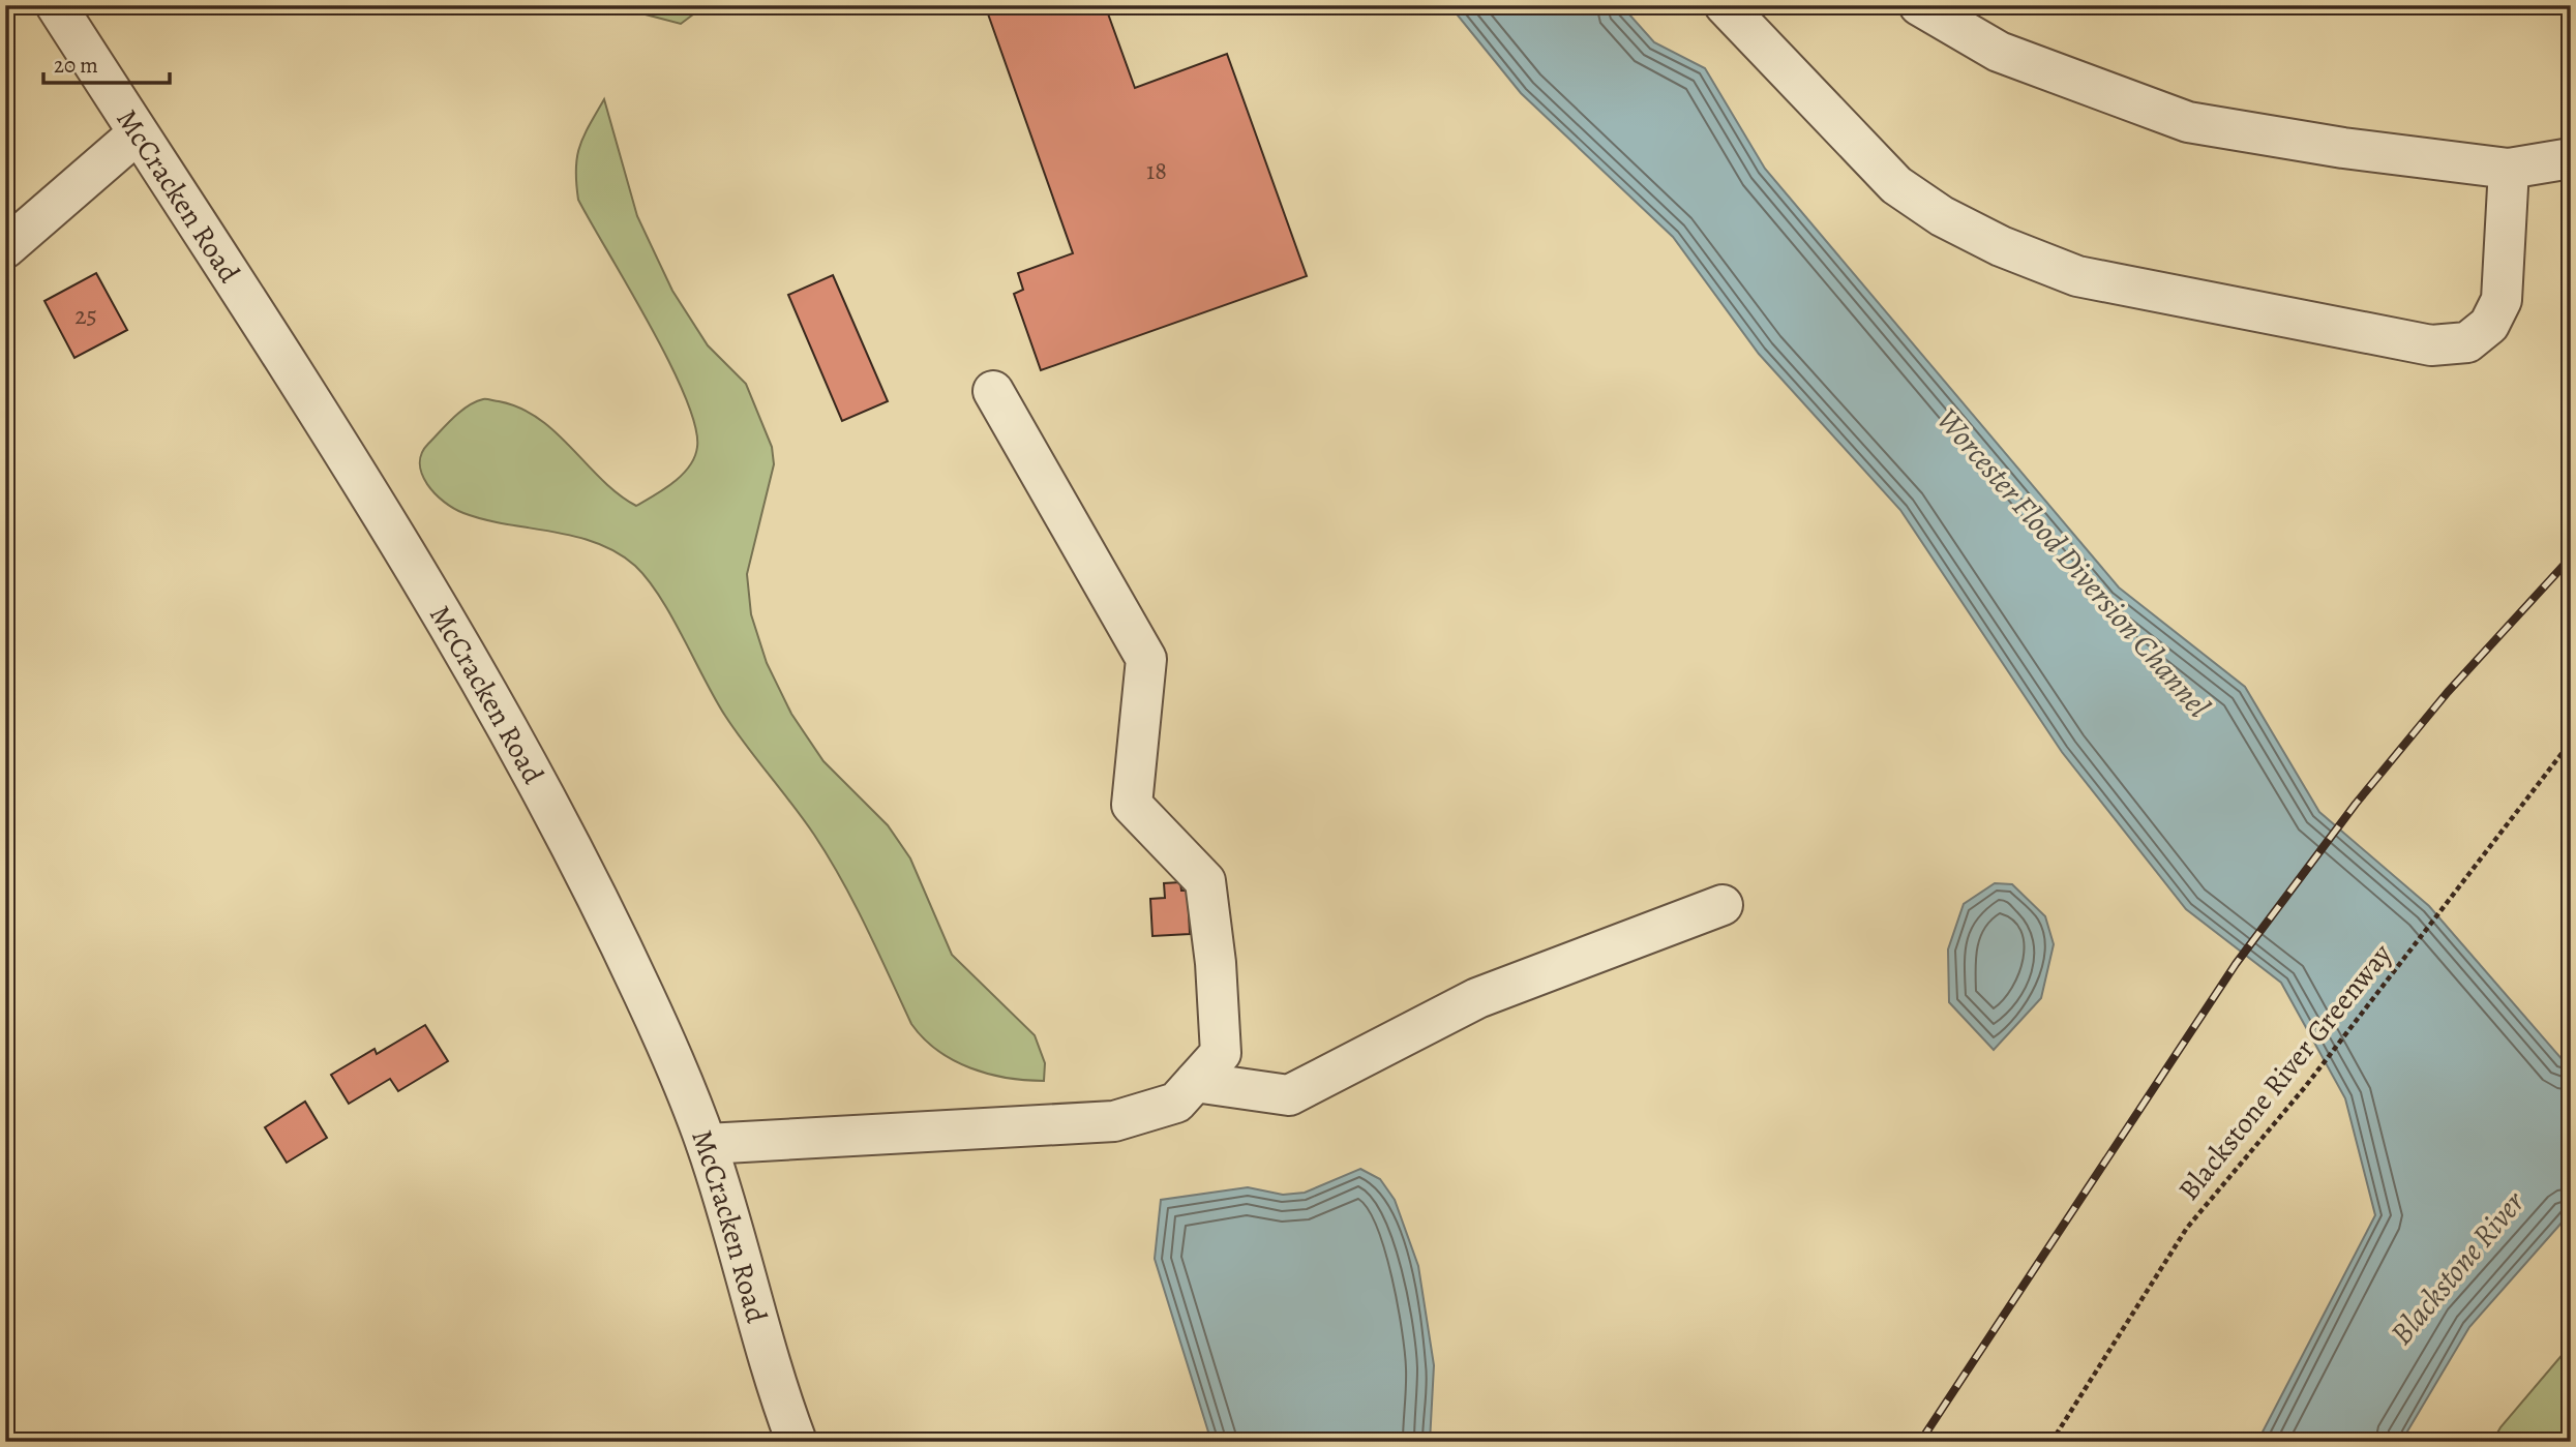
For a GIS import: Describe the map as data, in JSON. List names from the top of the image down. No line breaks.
{"streets":{"street":["McCracken Road"],"path":["Blackstone River Greenway"]},"water":["Worcester Flood Diversion Channel","Blackstone River"],"house_numbers":["18","25"],"scale_bar":"20 m"}
